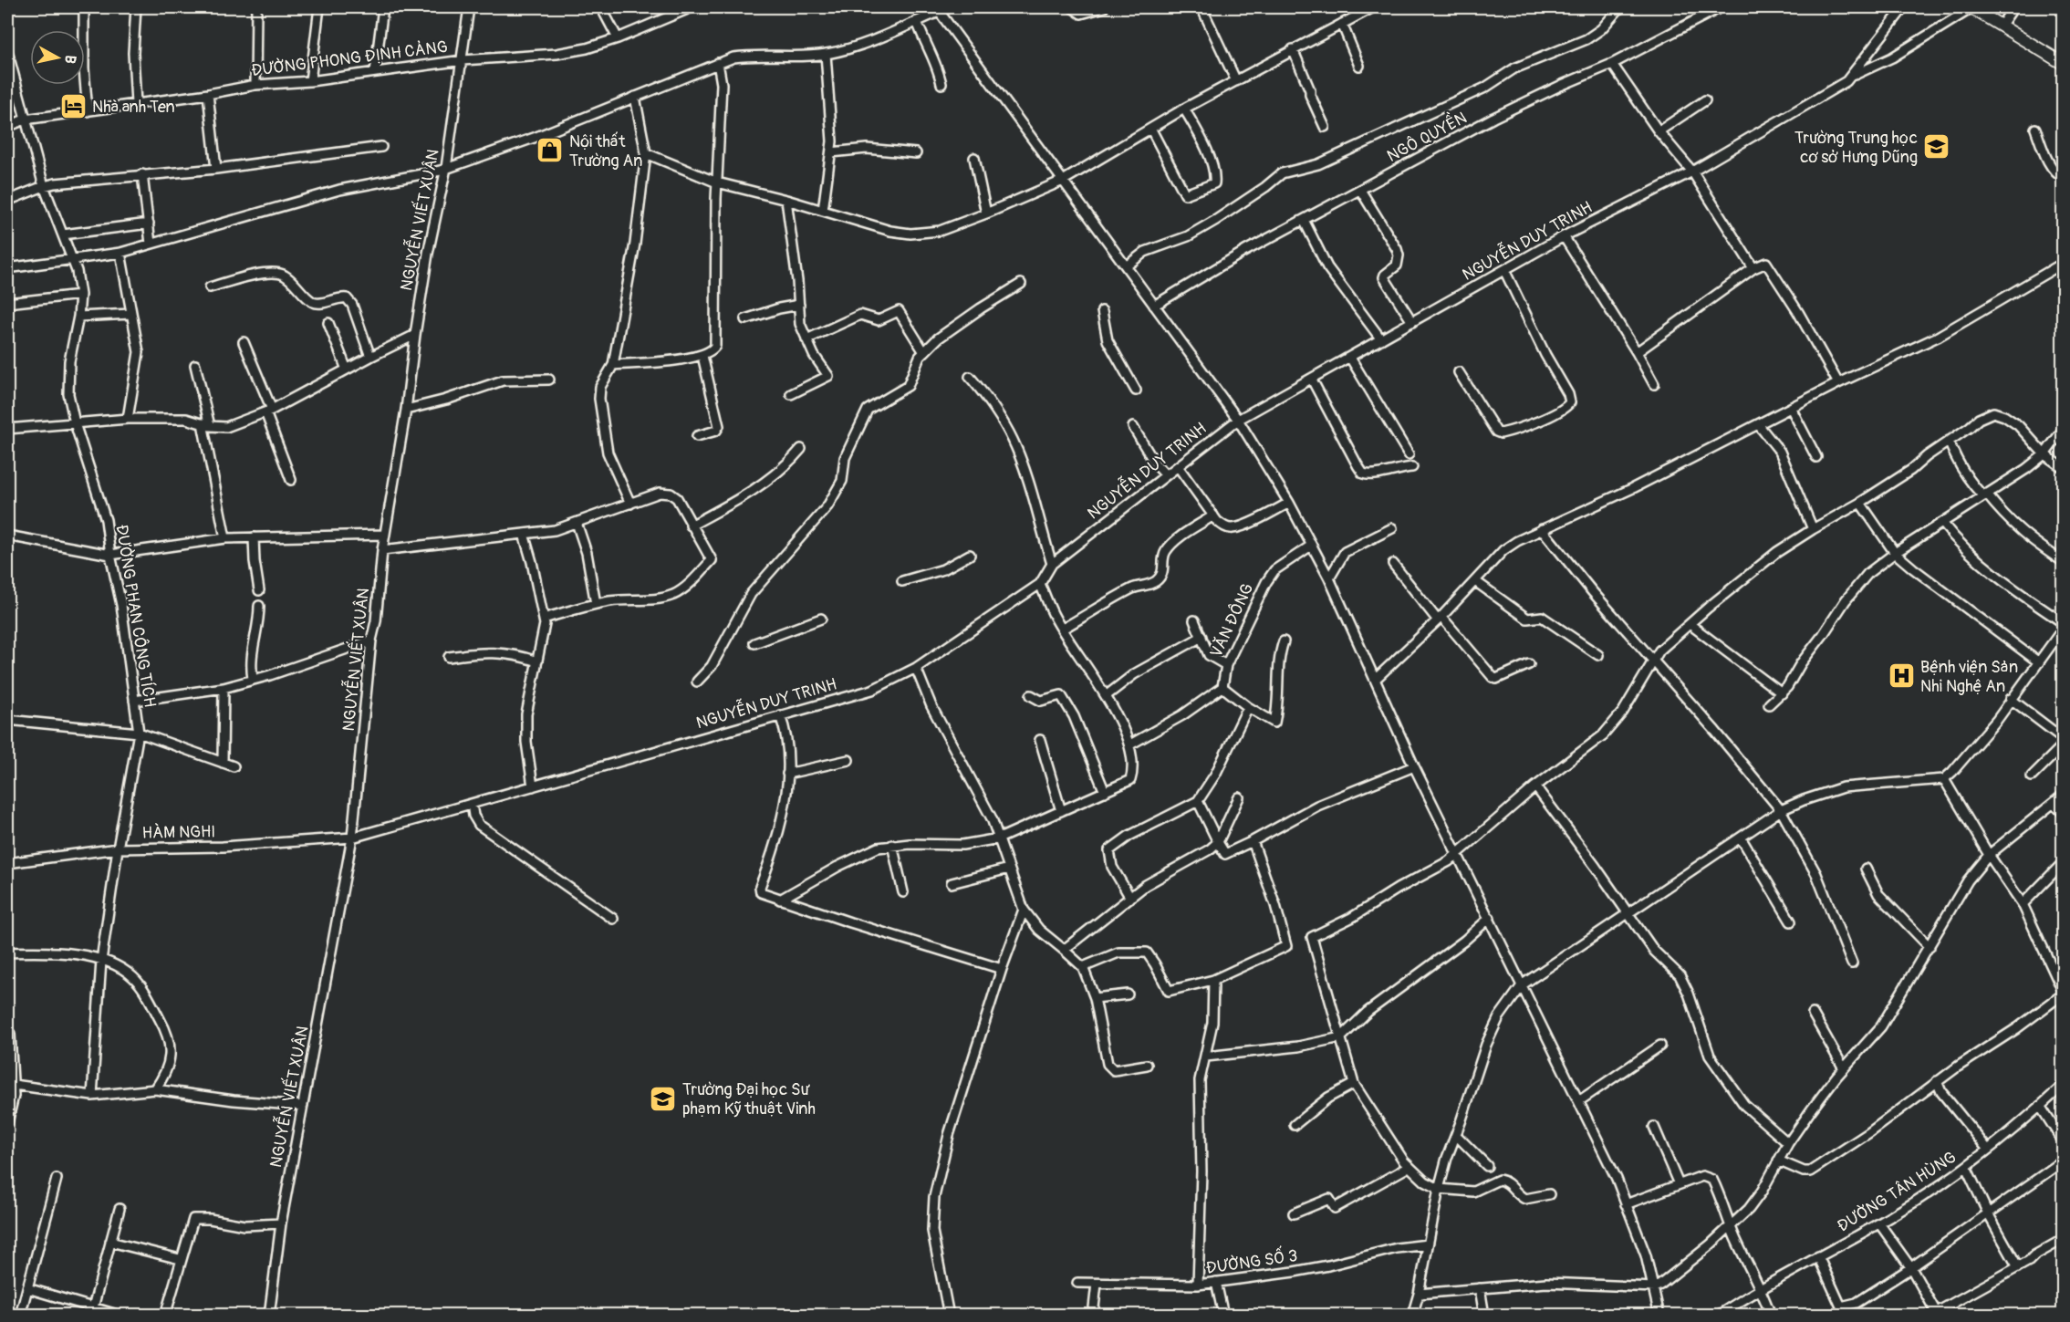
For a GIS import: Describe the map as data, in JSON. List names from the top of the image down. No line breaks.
{"streets":{"street":["ĐƯỜNG PHONG ĐỊNH CẢNG","NGÔ QUYỀN","NGUYỄN VIẾT XUÂN","NGUYỄN DUY TRINH","ĐƯỜNG PHAN CÔNG TÍCH","VĂN ĐÔNG","HÀM NGHI","ĐƯỜNG TÂN HÙNG","ĐƯỜNG SỐ 3"]},"crossings":[["ĐƯỜNG PHONG ĐỊNH CẢNG","NGUYỄN VIẾT XUÂN"],["ĐƯỜNG PHONG ĐỊNH CẢNG","ĐƯỜNG PHAN CÔNG TÍCH"],["NGUYỄN VIẾT XUÂN","NGUYỄN DUY TRINH"],["NGUYỄN VIẾT XUÂN","HÀM NGHI"],["NGUYỄN DUY TRINH","HÀM NGHI"],["ĐƯỜNG PHAN CÔNG TÍCH","HÀM NGHI"]],"places":{"hotel":["Nhà anh Ten"],"school or university":["Trường Trung học cơ sở Hưng Dũng","Trường Đại học Sư phạm Kỹ thuật Vinh"],"shop":["Nội thất Trường An"],"hospital":["Bệnh viện Sản Nhi Nghệ An"]},"north":"right"}
